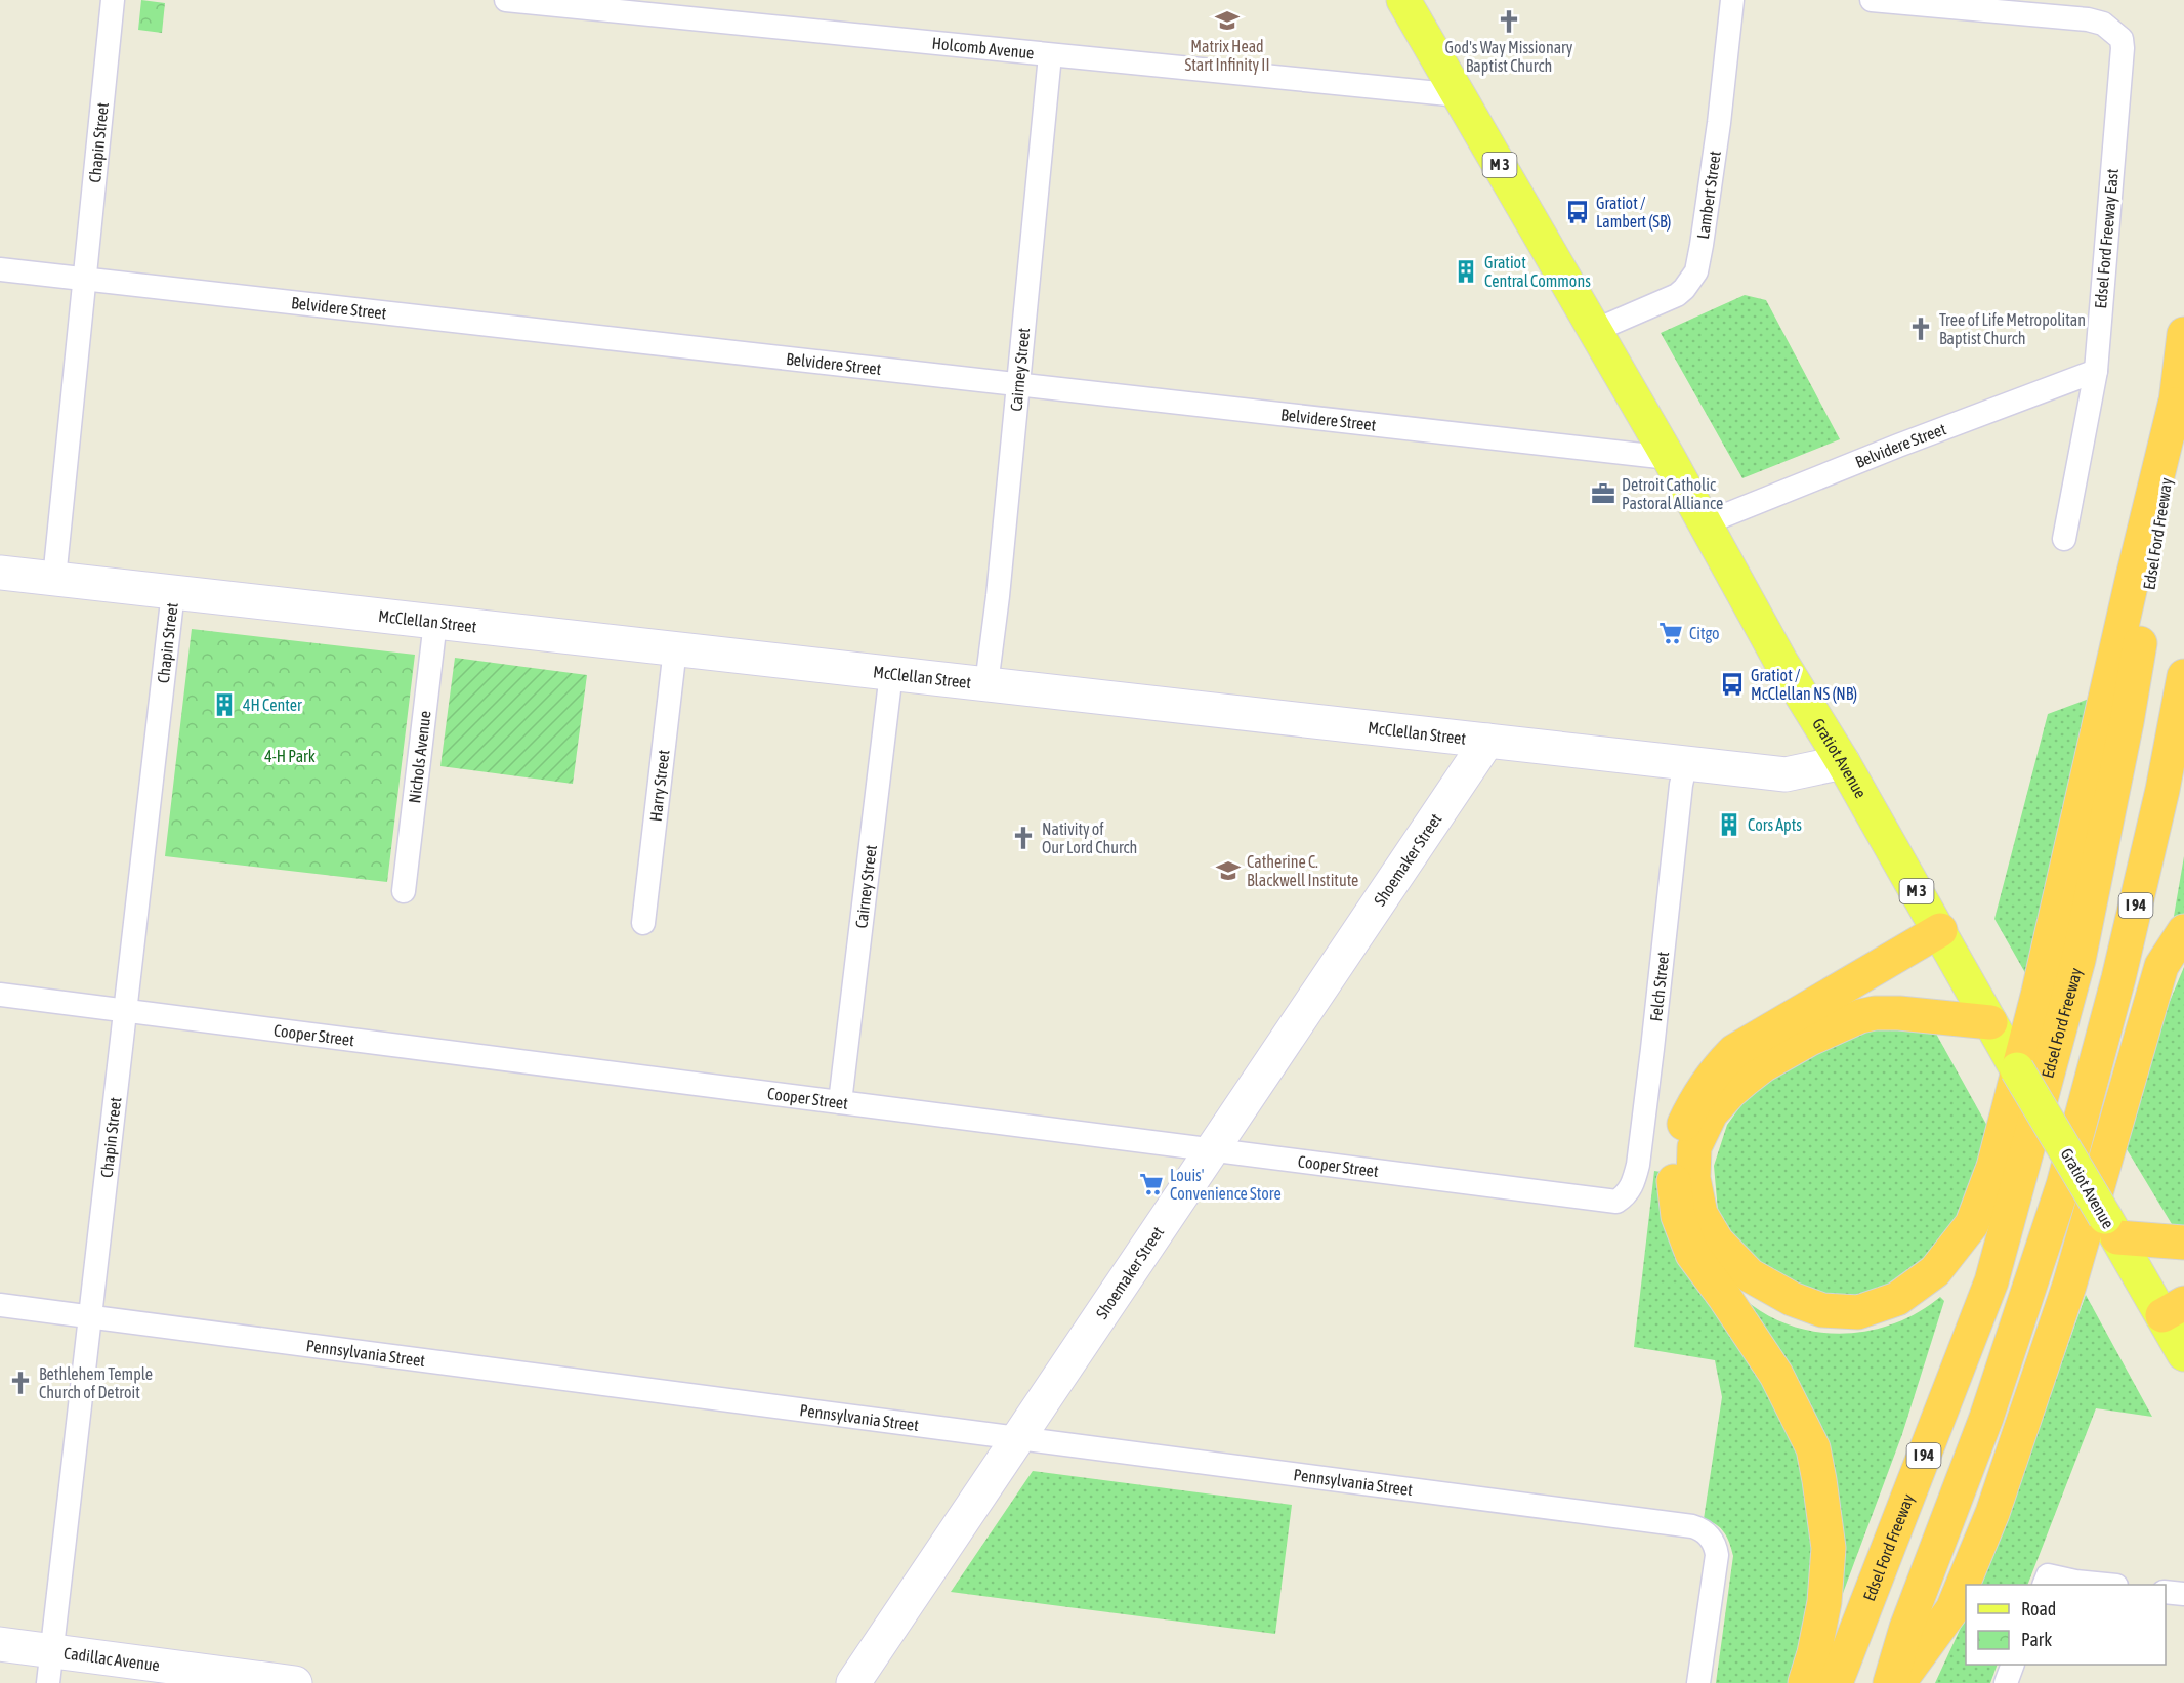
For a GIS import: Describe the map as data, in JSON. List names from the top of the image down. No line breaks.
{"streets":{"highway":["Edsel Ford Freeway","I 94"],"main road":["M 3","Gratiot Avenue"],"street":["Holcomb Avenue","Chapin Street","Lambert Street","Edsel Ford Freeway East","Belvidere Street","Cairney Street","McClellan Street","Nichols Avenue","Harry Street","Shoemaker Street","Felch Street","Cooper Street","Pennsylvania Street","Cadillac Avenue"]},"crossings":[["Holcomb Avenue","Cairney Street"],["Holcomb Avenue","Gratiot Avenue"],["Chapin Street","Belvidere Street"],["Chapin Street","McClellan Street"],["Chapin Street","Cooper Street"],["Chapin Street","Pennsylvania Street"],["Chapin Street","Cadillac Avenue"],["Lambert Street","Gratiot Avenue"],["Edsel Ford Freeway East","Belvidere Street"],["Belvidere Street","Cairney Street"],["Belvidere Street","Gratiot Avenue"],["Cairney Street","McClellan Street"],["Cairney Street","Cooper Street"],["McClellan Street","Nichols Avenue"],["McClellan Street","Gratiot Avenue"],["McClellan Street","Harry Street"],["McClellan Street","Shoemaker Street"],["McClellan Street","Felch Street"],["Shoemaker Street","Cooper Street"],["Shoemaker Street","Pennsylvania Street"],["Felch Street","Cooper Street"]],"parks":["4-H Park"],"places":{"school or university":["Matrix Head Start Infinity II","Catherine C. Blackwell Institute"],"church":["God's Way Missionary Baptist Church","Tree of Life Metropolitan Baptist Church","Nativity of Our Lord Church","Bethlehem Temple Church of Detroit"],"bus stop":["Gratiot / Lambert (SB)","Gratiot / McClellan NS (NB)"],"building":["Gratiot Central Commons","4H Center","Cors Apts"],"office":["Detroit Catholic Pastoral Alliance"],"supermarket":["Citgo","Louis' Convenience Store"]},"legend":["Road","Park"]}
